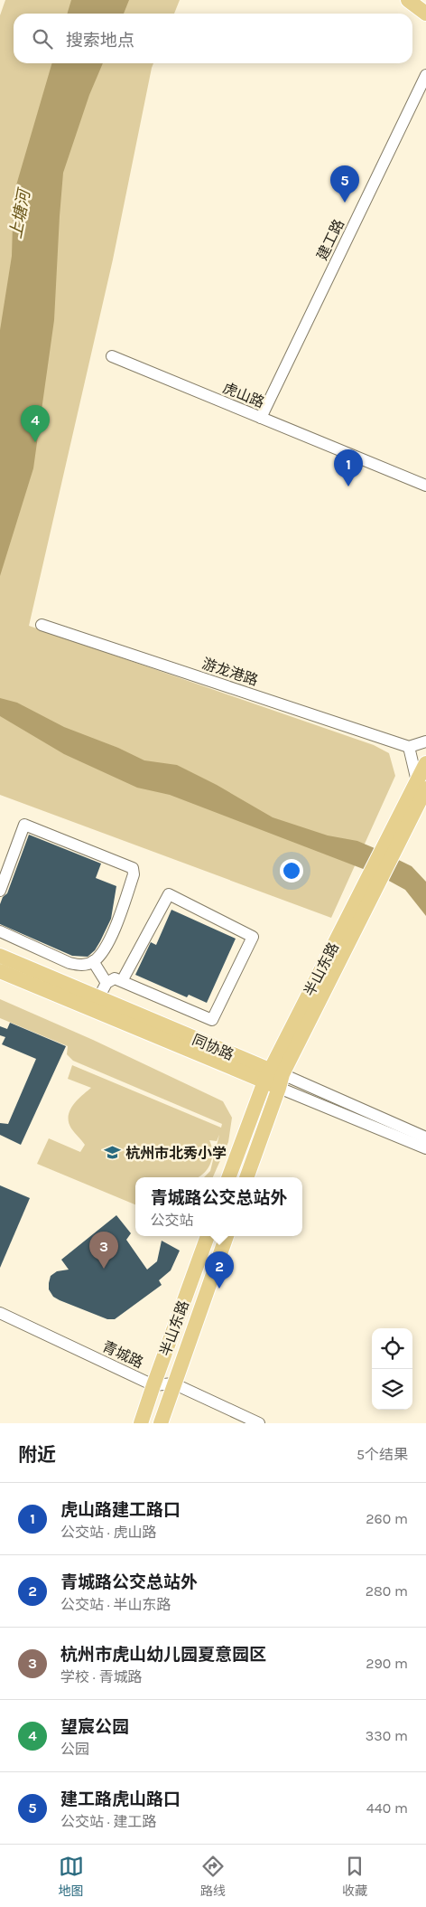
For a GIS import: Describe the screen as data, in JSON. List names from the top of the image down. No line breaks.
{"streets":{"main road":["半山东路","同协路"],"street":["建工路","虎山路","游龙港路","青城路"]},"crossings":[["建工路","虎山路"],["半山东路","同协路"],["半山东路","青城路"]],"water":["上塘河"],"places":{"school or university":["杭州市北秀小学"]},"page":{"search":"搜索地点","pins":["5","4","1","3","2"],"popup":["青城路公交总站外","公交站"],"heading":["附近","5个结果"],"list":[{"mark":"1","name":"虎山路建工路口","note":"公交站 · 虎山路","value":"260 m"},{"mark":"2","name":"青城路公交总站外","note":"公交站 · 半山东路","value":"280 m"},{"mark":"3","name":"杭州市虎山幼儿园夏意园区","note":"学校 · 青城路","value":"290 m"},{"mark":"4","name":"望宸公园","note":"公园","value":"330 m"},{"mark":"5","name":"建工路虎山路口","note":"公交站 · 建工路","value":"440 m"}],"nav":["地图","路线","收藏"]}}
